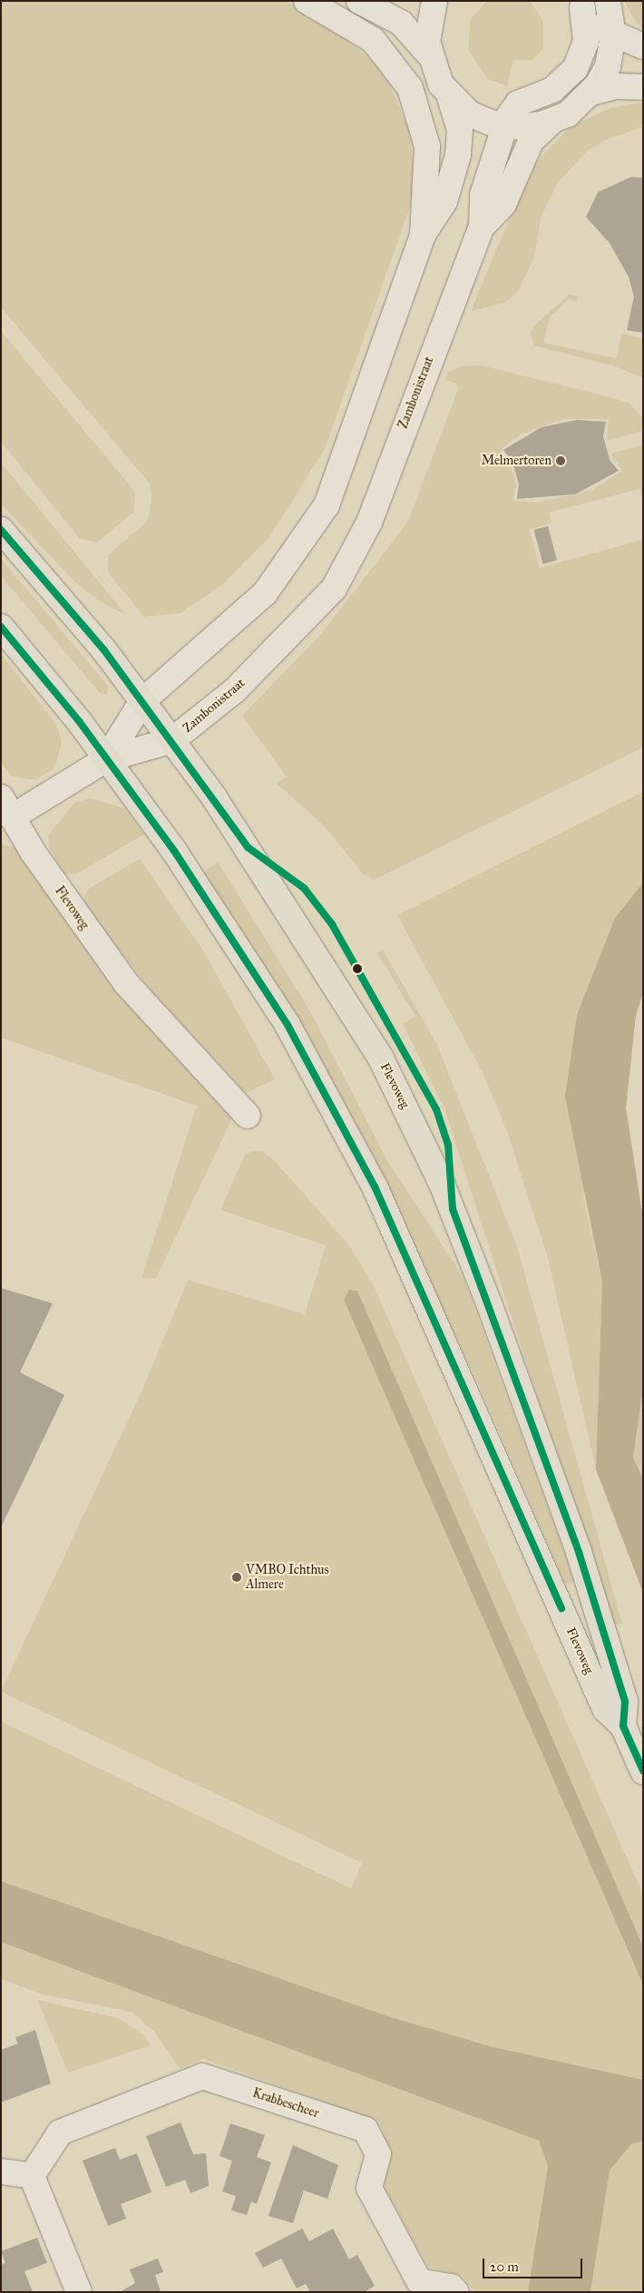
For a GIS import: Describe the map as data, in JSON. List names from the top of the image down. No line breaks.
{"streets":{"main road":["Flevoweg"],"street":["Zambonistraat","Krabbescheer"]},"crossings":[["Zambonistraat","Flevoweg"]],"places":["Melmertoren","VMBO Ichthus Almere"],"scale_bar":"20 m"}
